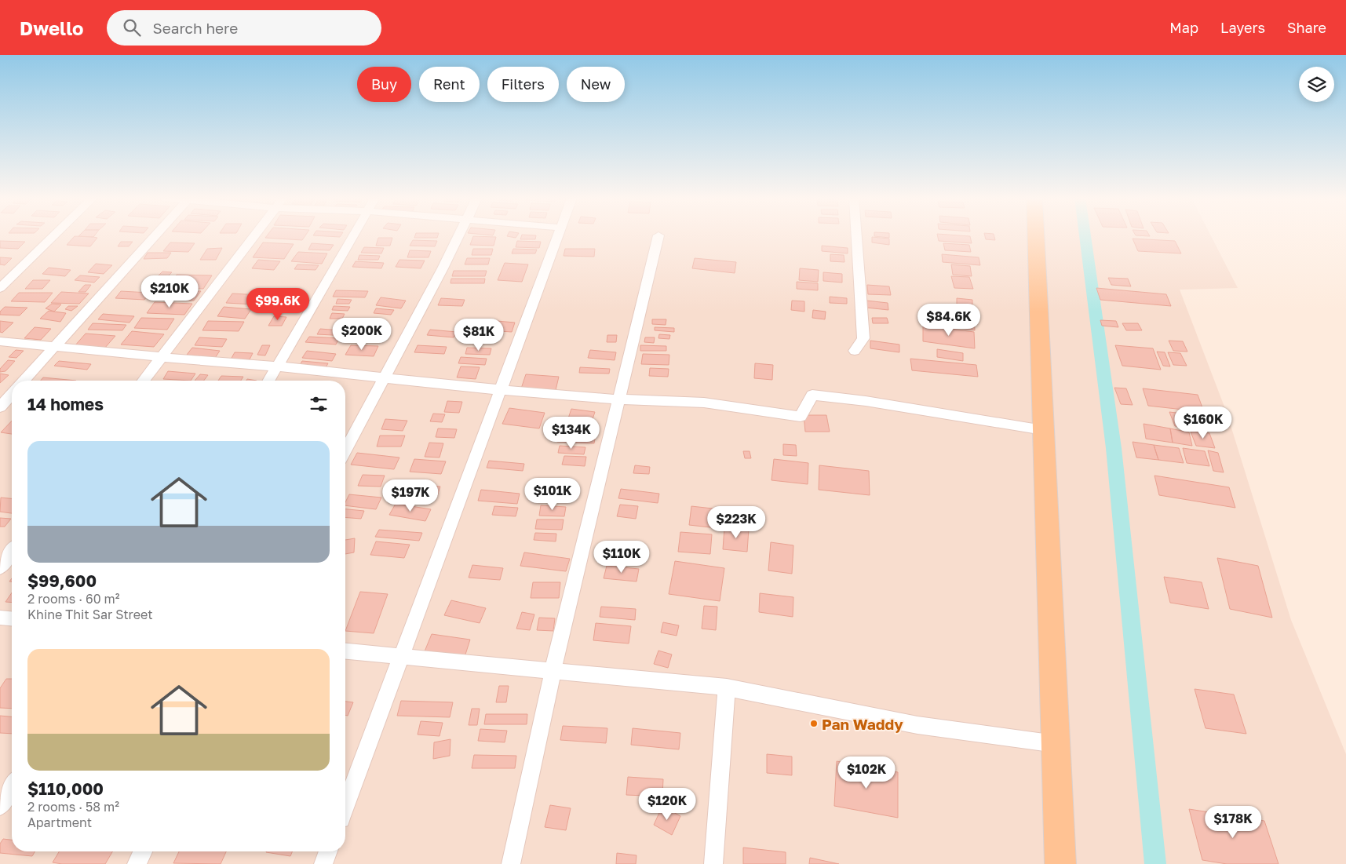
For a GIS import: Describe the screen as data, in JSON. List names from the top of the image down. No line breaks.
{"places":["Pan Waddy"],"page":{"header":"Dwello","search":"Search here","nav":["Map","Layers","Share"],"chip":["Buy","Rent","Filters","New"],"price":["$210K","$99.6K","$84.6K","$200K","$81K","$160K","$134K","$101K","$197K","$223K","$110K","$102K","$120K","$178K"],"heading":"14 homes","list":[{"name":"$99,600","note":"2 rooms · 60 m² · Khine Thit Sar Street"},{"name":"$110,000","note":"2 rooms · 58 m² · Apartment"}]}}
